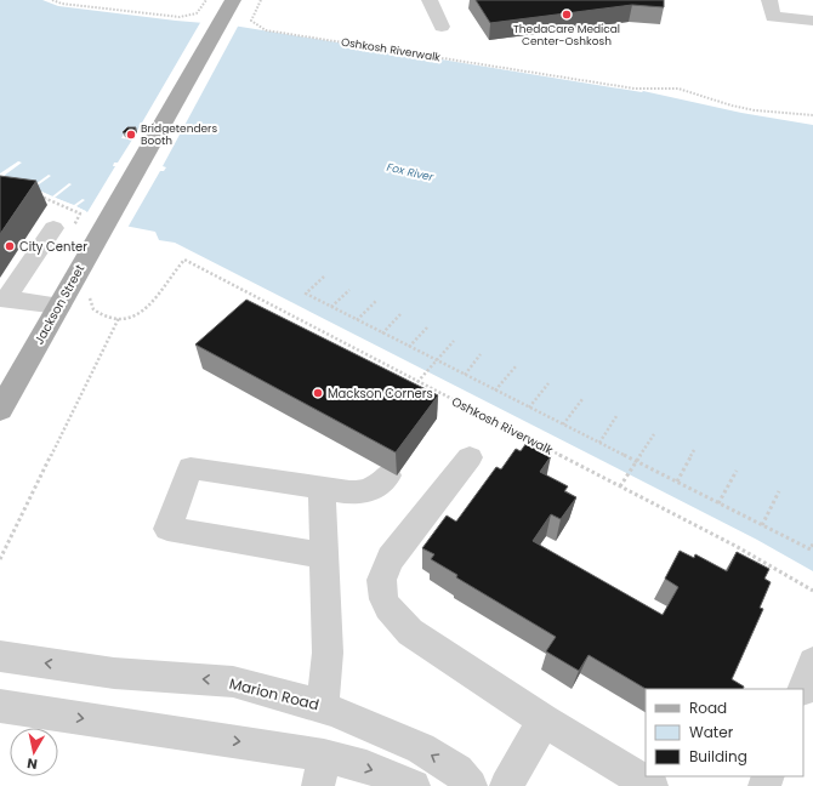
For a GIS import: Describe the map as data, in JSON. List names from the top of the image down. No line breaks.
{"streets":{"main road":["Jackson Street"],"street":["Marion Road"],"path":["Oshkosh Riverwalk"]},"water":["Fox River"],"places":["ThedaCare Medical Center-Oshkosh","Bridgetenders Booth","City Center","Mackson Corners"],"legend":["Road","Water","Building"],"north":"bottom"}
